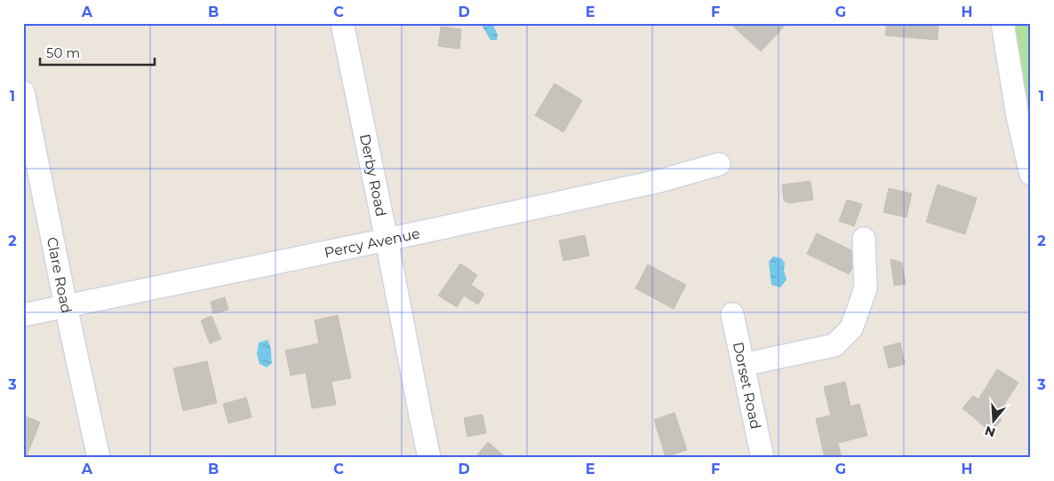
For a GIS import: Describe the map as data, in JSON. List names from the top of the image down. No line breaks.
{"streets":{"street":["Derby Road","Percy Avenue","Clare Road","Dorset Road"]},"crossings":[["Derby Road","Percy Avenue"],["Percy Avenue","Clare Road"]],"scale_bar":"50 m","north":"bottom","grid":{"columns":["A","B","C","D","E","F","G","H"],"rows":["1","2","3"]}}
